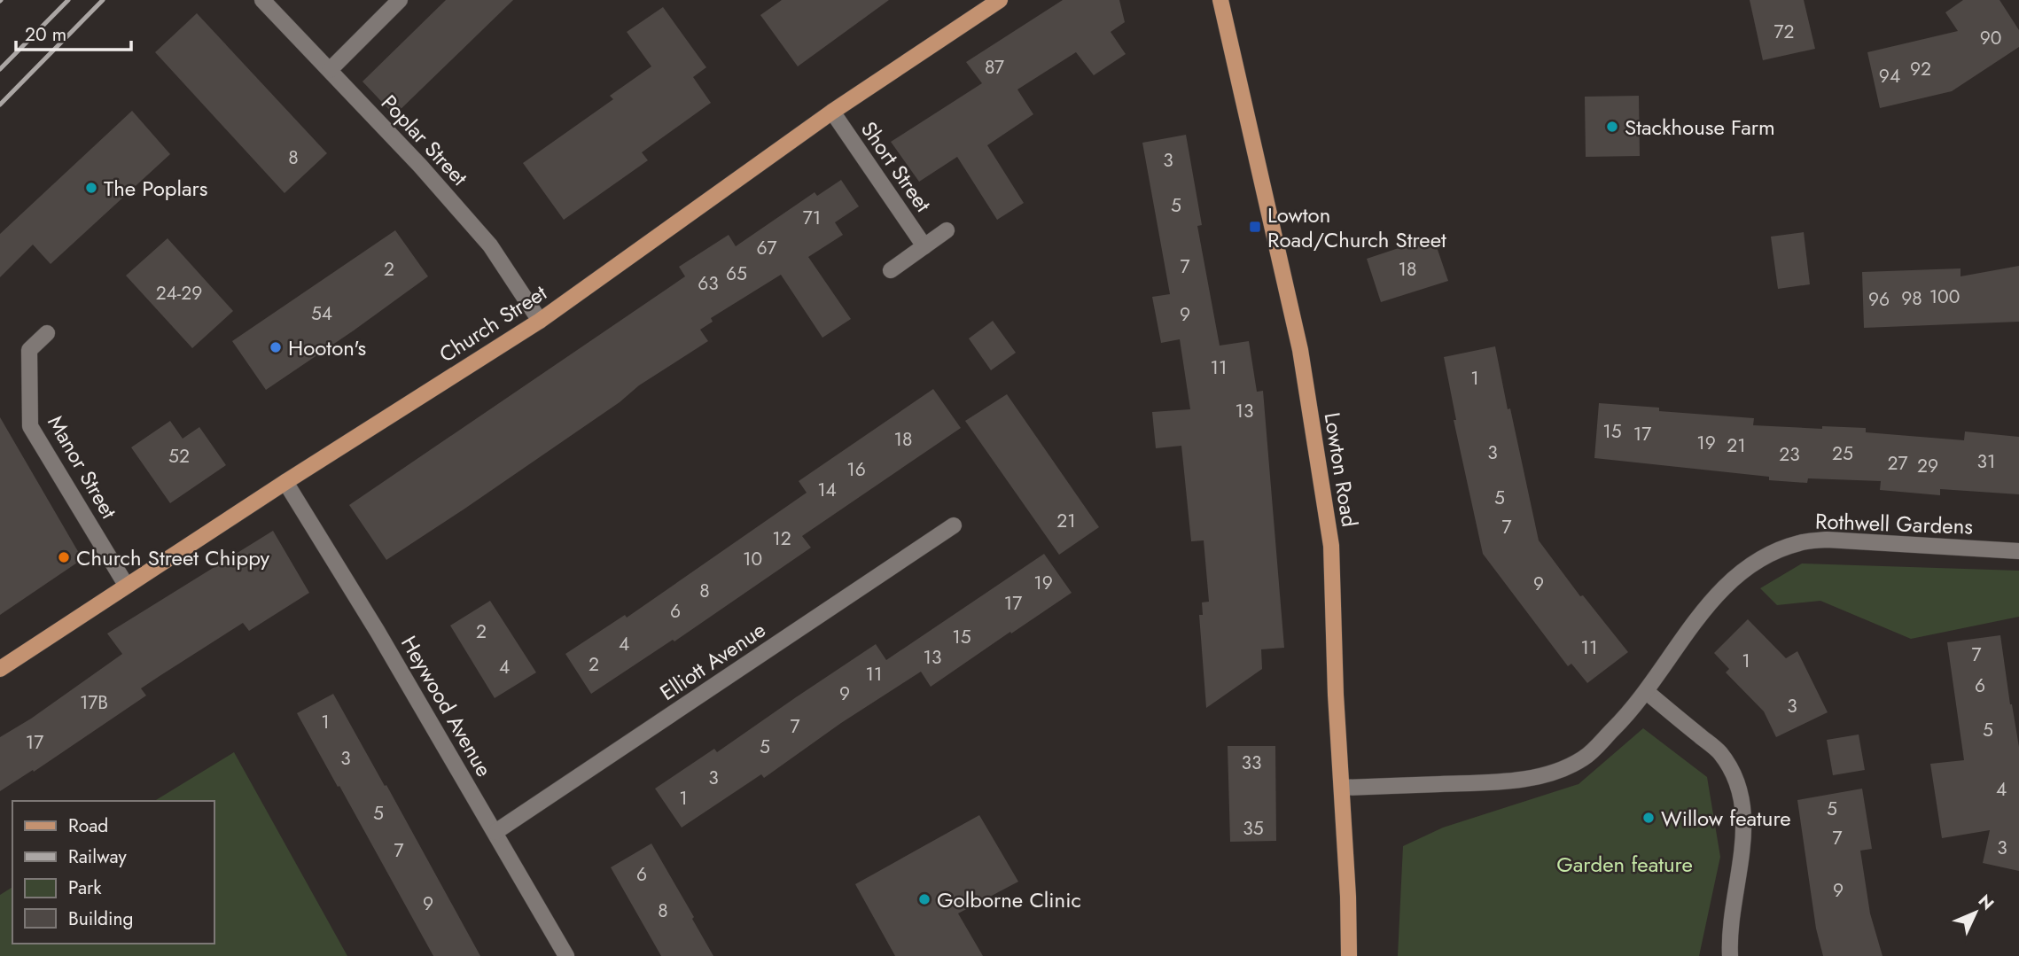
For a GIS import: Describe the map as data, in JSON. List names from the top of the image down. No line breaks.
{"streets":{"main road":["Church Street","Lowton Road"],"street":["Poplar Street","Short Street","Manor Street","Rothwell Gardens","Elliott Avenue","Heywood Avenue"]},"crossings":[["Poplar Street","Church Street"],["Short Street","Church Street"],["Church Street","Manor Street"],["Church Street","Heywood Avenue"],["Lowton Road","Rothwell Gardens"],["Elliott Avenue","Heywood Avenue"]],"parks":["Garden feature"],"places":{"other":["Stackhouse Farm","The Poplars","Hooton's","Church Street Chippy","Willow feature","Golborne Clinic"],"transit":["Lowton Road/Church Street"]},"house_numbers":["72","90","87","92","94","8","3","5","71","67","7","2","18","65","63","24-29","100","98","96","54","9","11","1","13","15","17","18","19","21","3","25","23","52","31","27","29","16","14","5","21","7","12","10","19","9","8","17","6","2","15","4","11","7","13","1","2","4","11","6","9","17B","3","1","7","5","17","5","3","33","3","4","1","5","5","35","7","3","7","6","9","9","8"],"legend":["Road","Railway","Park","Building"],"scale_bar":"20 m","north":"top right"}
